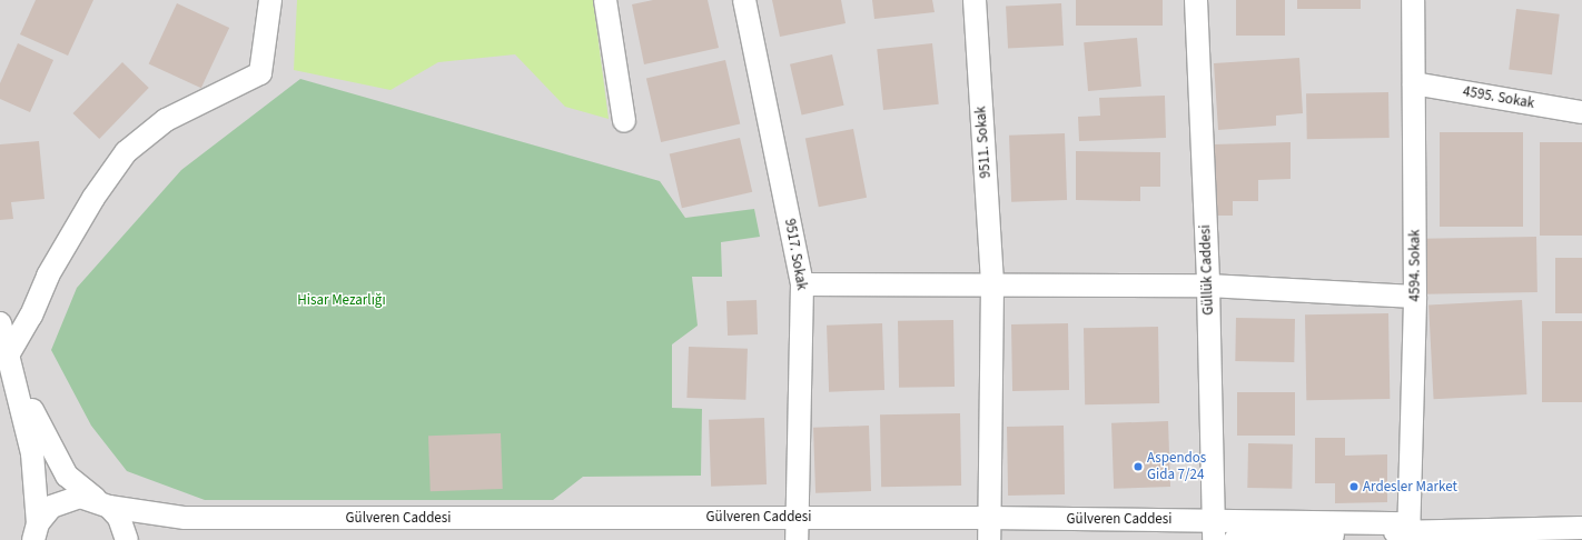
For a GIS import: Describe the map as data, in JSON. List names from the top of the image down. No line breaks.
{"streets":{"street":["4595. Sokak","9511. Sokak","9517. Sokak","4594. Sokak","Güllük Caddesi","Gülveren Caddesi"]},"crossings":[["4595. Sokak","4594. Sokak"],["9511. Sokak","Gülveren Caddesi"],["9517. Sokak","Gülveren Caddesi"],["4594. Sokak","Gülveren Caddesi"],["Güllük Caddesi","Gülveren Caddesi"]],"parks":["Hisar Mezarlığı"],"places":["Aspendos Gida 7/24","Ardesler Market"]}
